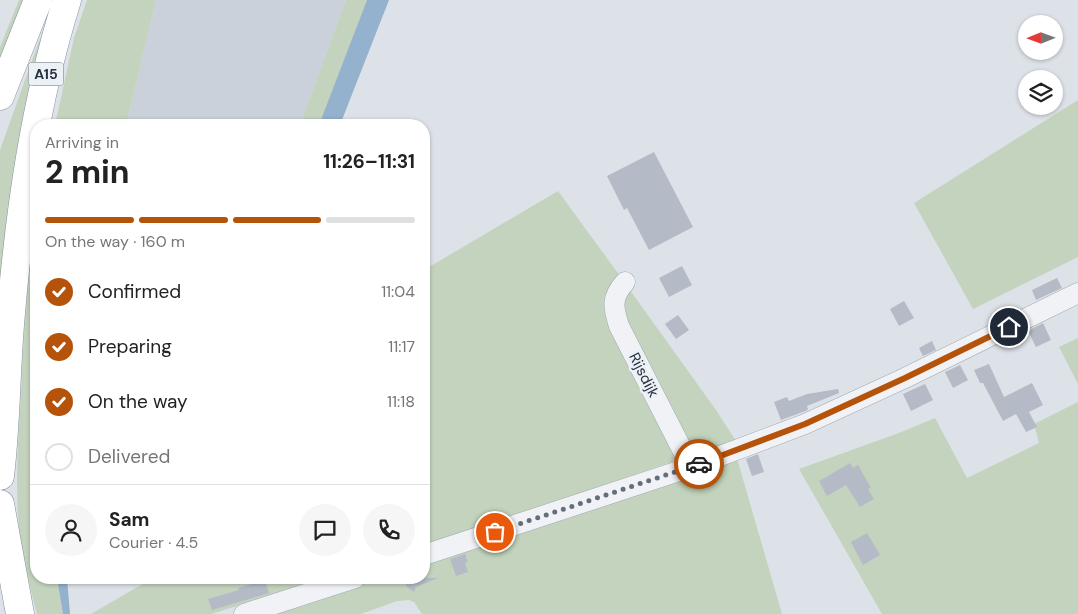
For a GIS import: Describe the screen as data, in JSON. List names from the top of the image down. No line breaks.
{"streets":{"highway":["A15"],"street":["Rijsdijk"]},"north":"left","page":{"heading":["2 min","Arriving in","11:26–11:31"],"panel":["Sam","Courier · 4.5"],"bar":"On the way · 160 m","list":[["Confirmed","11:04"],["Preparing","11:17"],["On the way","11:18"],"Delivered"]}}
